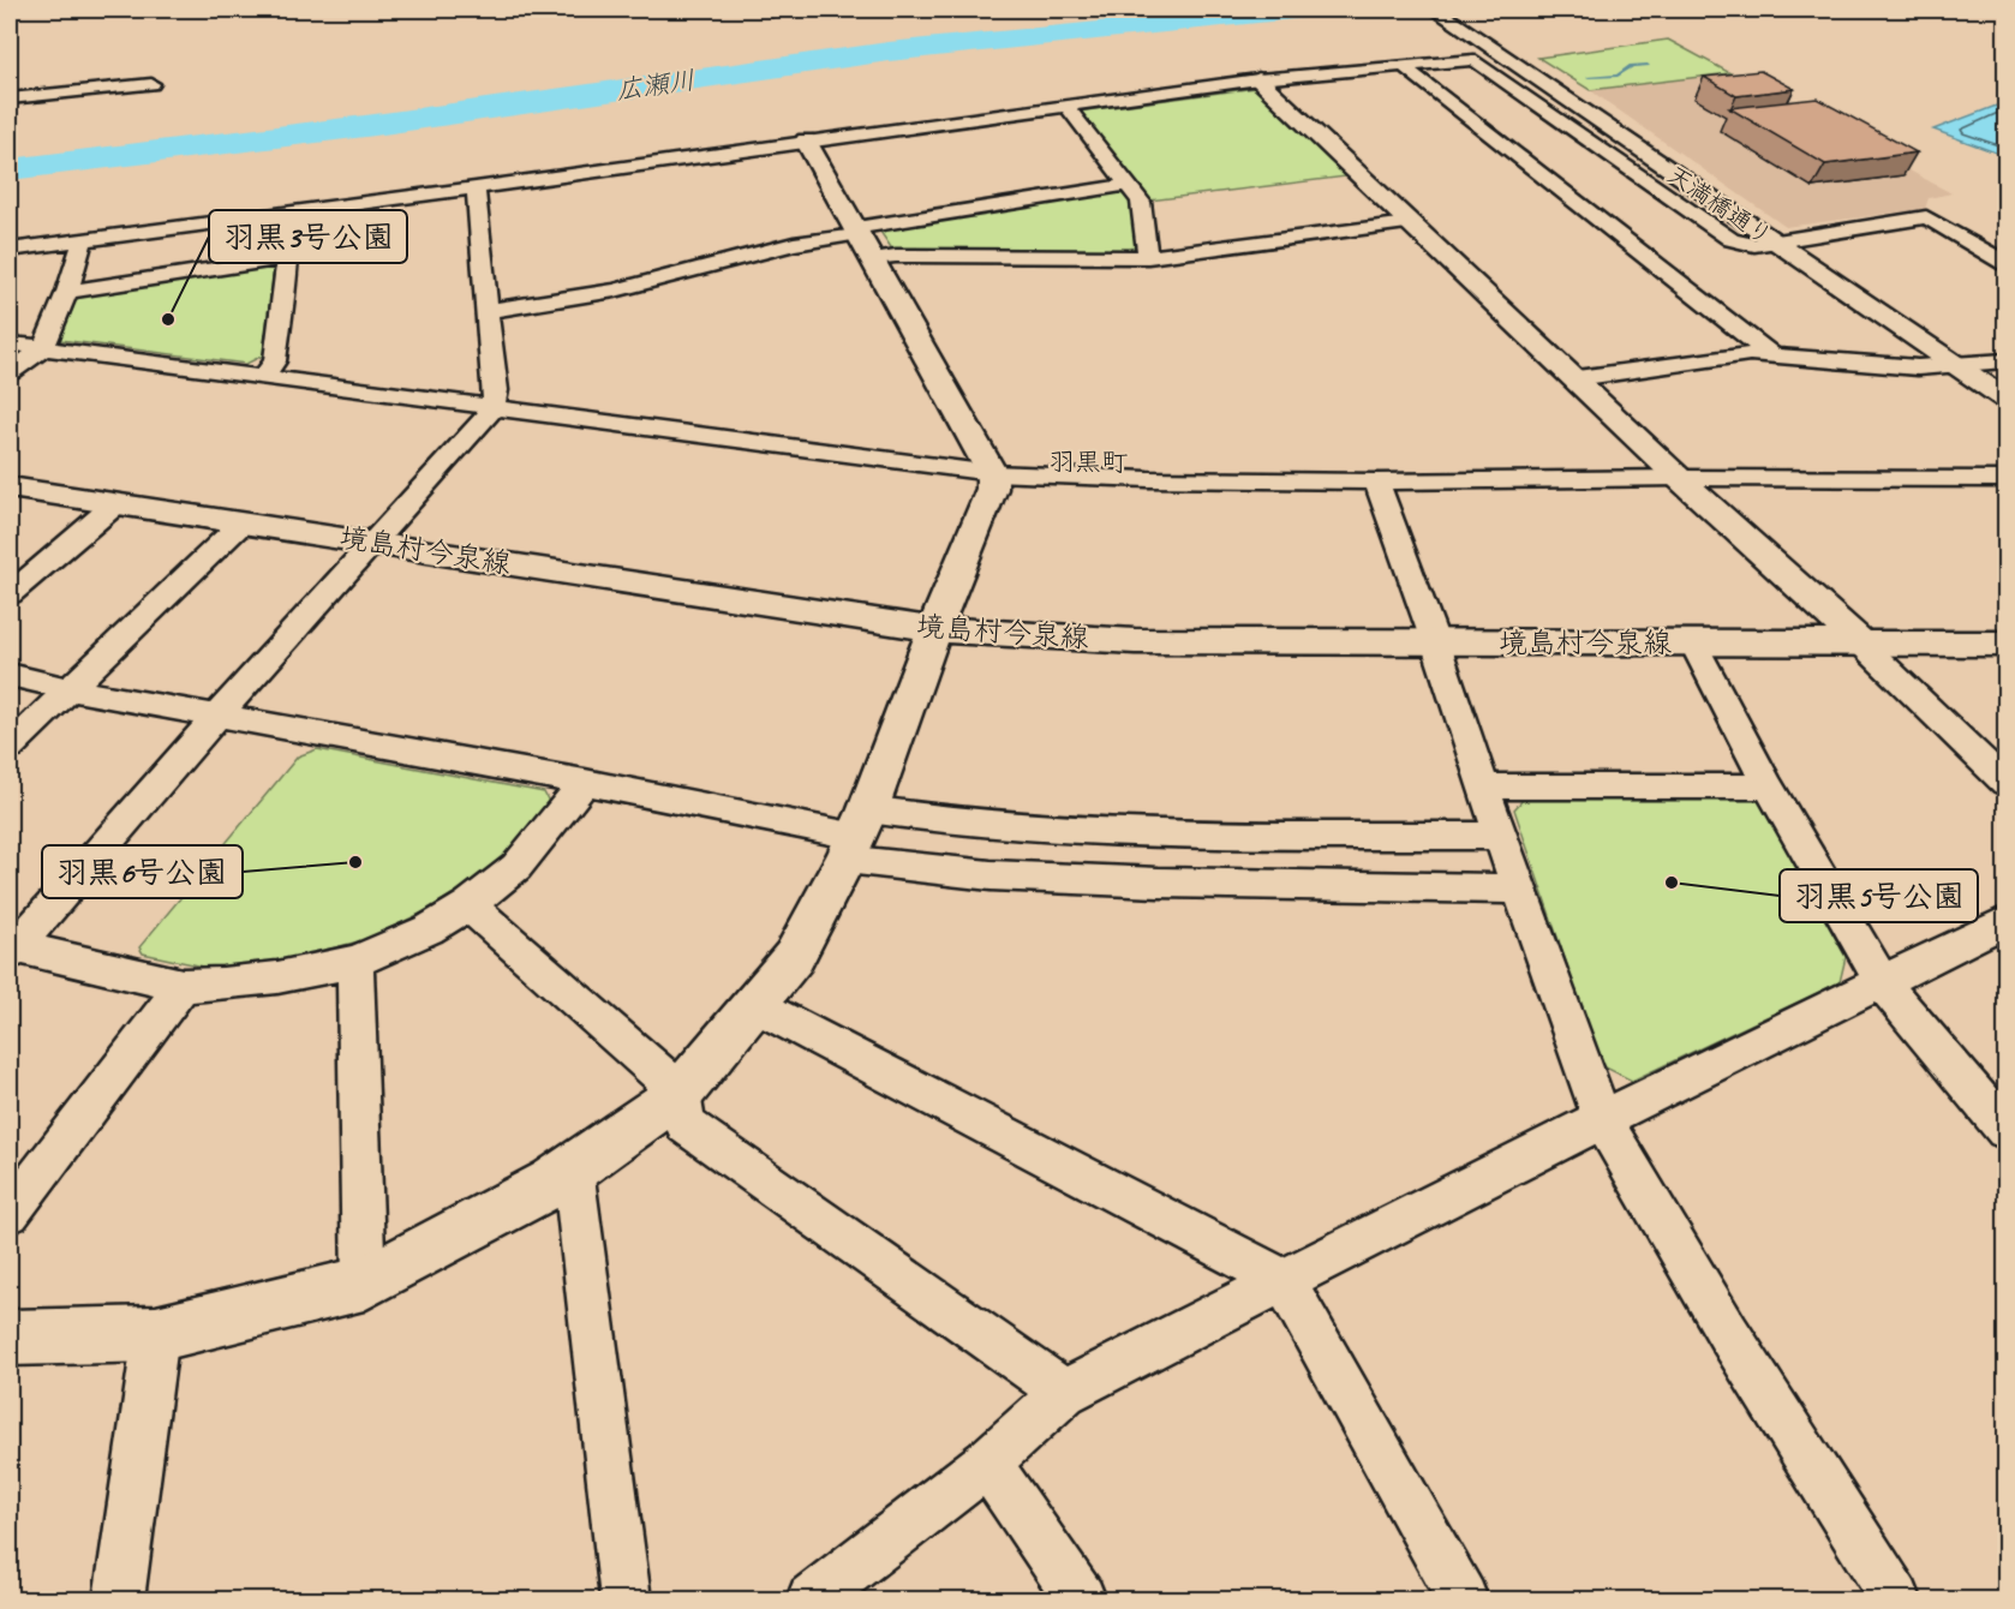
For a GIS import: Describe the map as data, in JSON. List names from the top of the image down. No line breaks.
{"streets":{"street":["天満橋通り","境島村今泉線"]},"districts":["羽黒町"],"water":["広瀬川"],"places":["羽黒3号公園","羽黒6号公園","羽黒5号公園"]}
